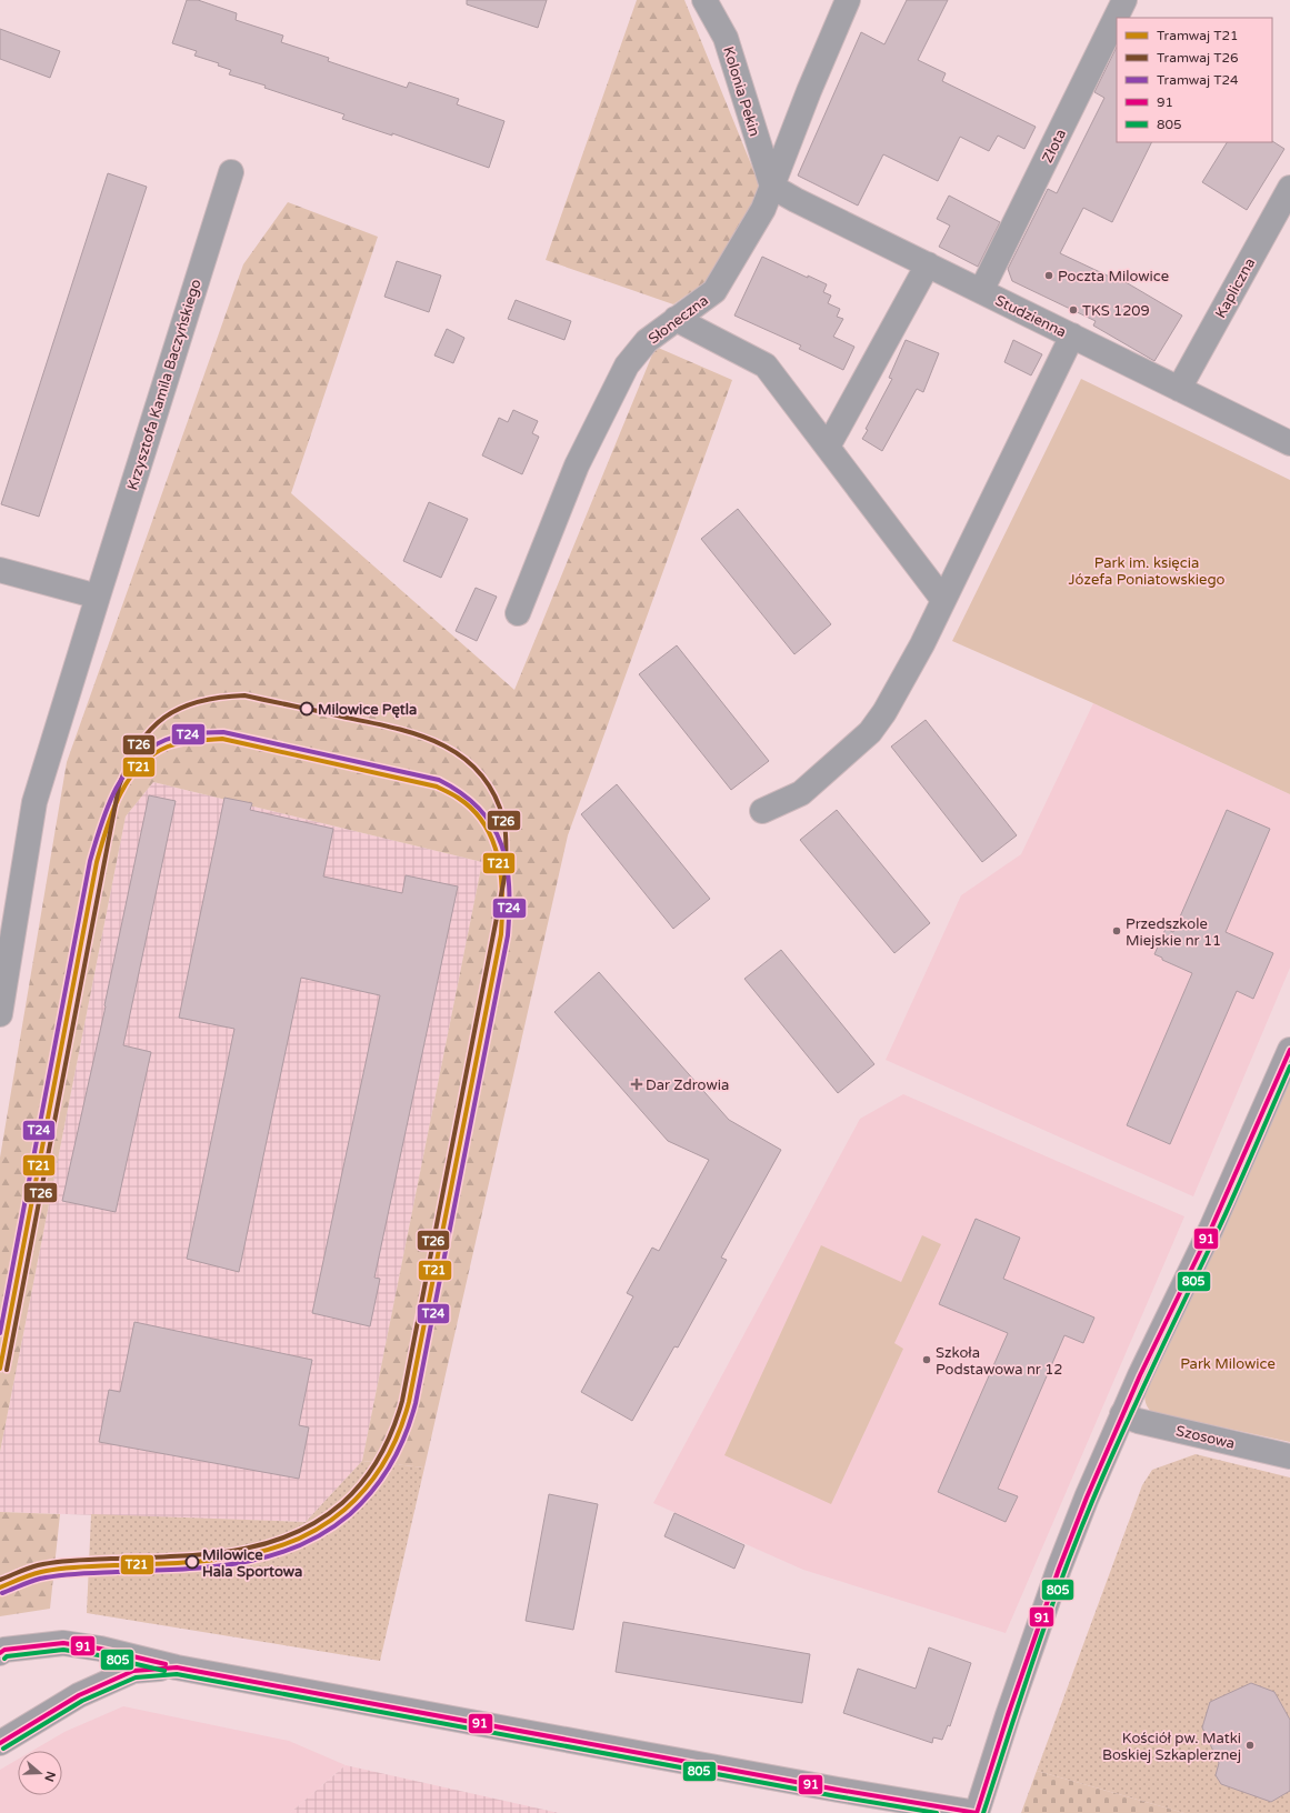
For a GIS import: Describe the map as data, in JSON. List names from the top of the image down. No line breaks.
{"streets":{"street":["Kolonia Pekin","Złota","Kapliczna","Studzienna","Słoneczna","Krzysztofa Kamila Baczyńskiego","Szosowa"]},"crossings":[["Kolonia Pekin","Studzienna"],["Kolonia Pekin","Słoneczna"],["Złota","Studzienna"],["Kapliczna","Studzienna"],["Studzienna","Słoneczna"]],"parks":["Park im. księcia Józefa Poniatowskiego","Park Milowice"],"places":{"other":["Poczta Milowice","TKS 1209","Milowice Pętla","Przedszkole Miejskie nr 11","Szkoła Podstawowa nr 12","Milowice Hala Sportowa","Kościół pw. Matki Boskiej Szkaplerznej"],"health":["Dar Zdrowia"]},"lines":["tram line T26","tram line T24","tram line T21","transit line 91","transit line 805"],"legend":["Tramwaj T21","Tramwaj T26","Tramwaj T24","91","805"],"north":"right"}
